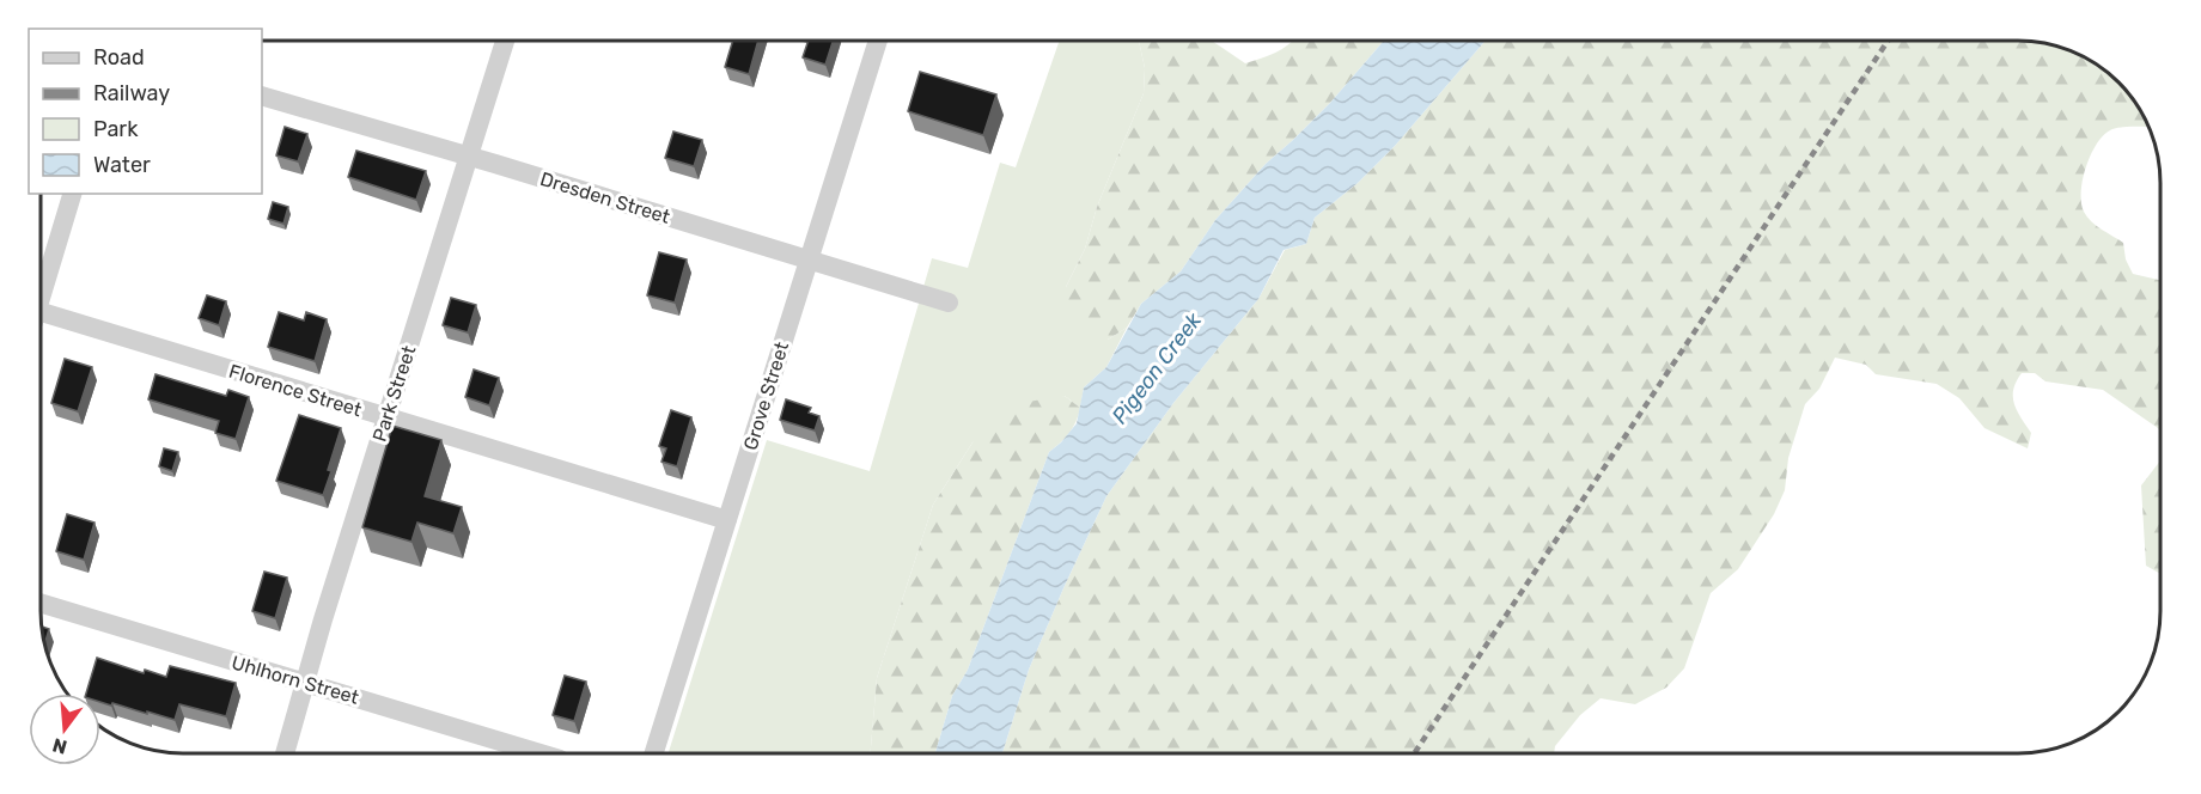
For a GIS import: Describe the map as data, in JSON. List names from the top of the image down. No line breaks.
{"streets":{"street":["Dresden Street","Florence Street","Park Street","Grove Street","Uhlhorn Street"]},"crossings":[["Dresden Street","Park Street"],["Dresden Street","Grove Street"],["Florence Street","Park Street"],["Florence Street","Grove Street"],["Park Street","Uhlhorn Street"]],"water":["Pigeon Creek"],"legend":["Road","Railway","Park","Water"],"north":"bottom"}
